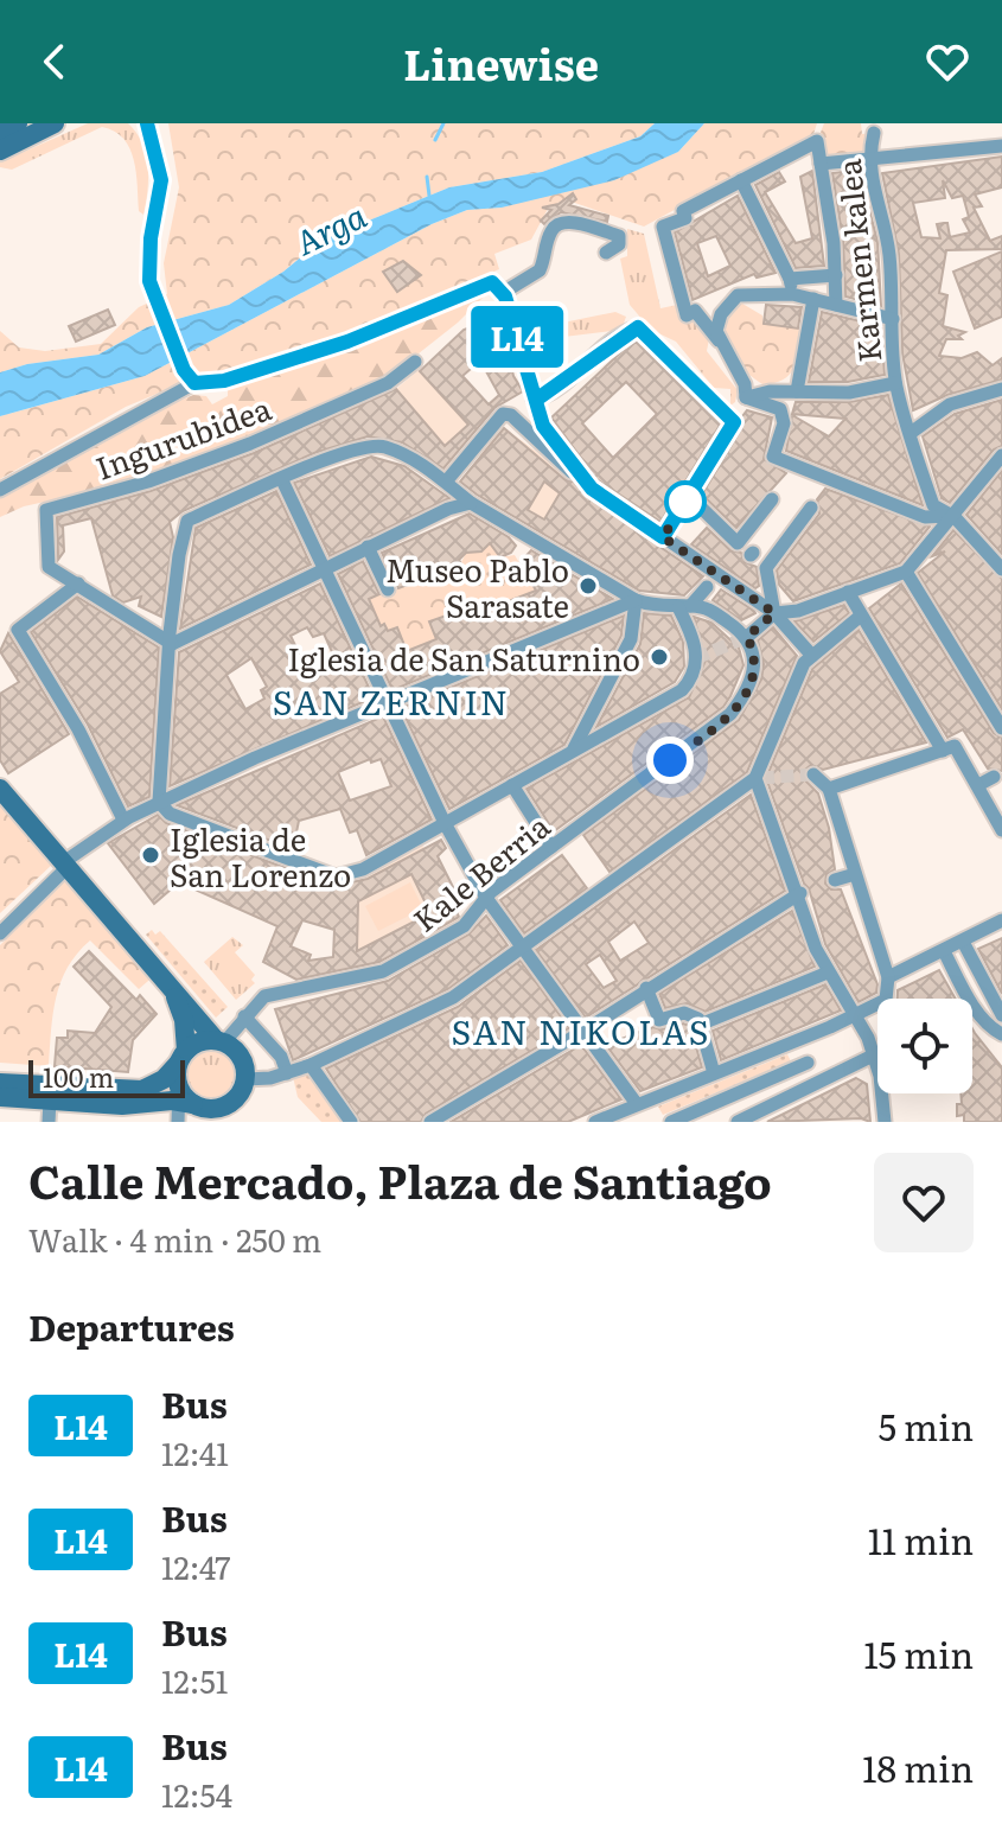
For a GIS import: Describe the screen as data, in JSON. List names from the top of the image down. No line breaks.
{"streets":{"street":["Karmen kalea","Ingurubidea","Kale Berria"]},"districts":["SAN ZERNIN","SAN NIKOLAS"],"water":["Arga"],"places":["Museo Pablo Sarasate","Iglesia de San Saturnino","Iglesia de San Lorenzo"],"lines":["bus line L14"],"scale_bar":"100 m","page":{"header":"Linewise","on_map":"L14","scale":"100 m","heading":[["Calle Mercado, Plaza de Santiago","Walk · 4 min · 250 m"],"Departures"],"list":[{"mark":"L14","name":"Bus","note":"12:41","value":"5 min"},{"mark":"L14","name":"Bus","note":"12:47","value":"11 min"},{"mark":"L14","name":"Bus","note":"12:51","value":"15 min"},{"mark":"L14","name":"Bus","note":"12:54","value":"18 min"}]}}
